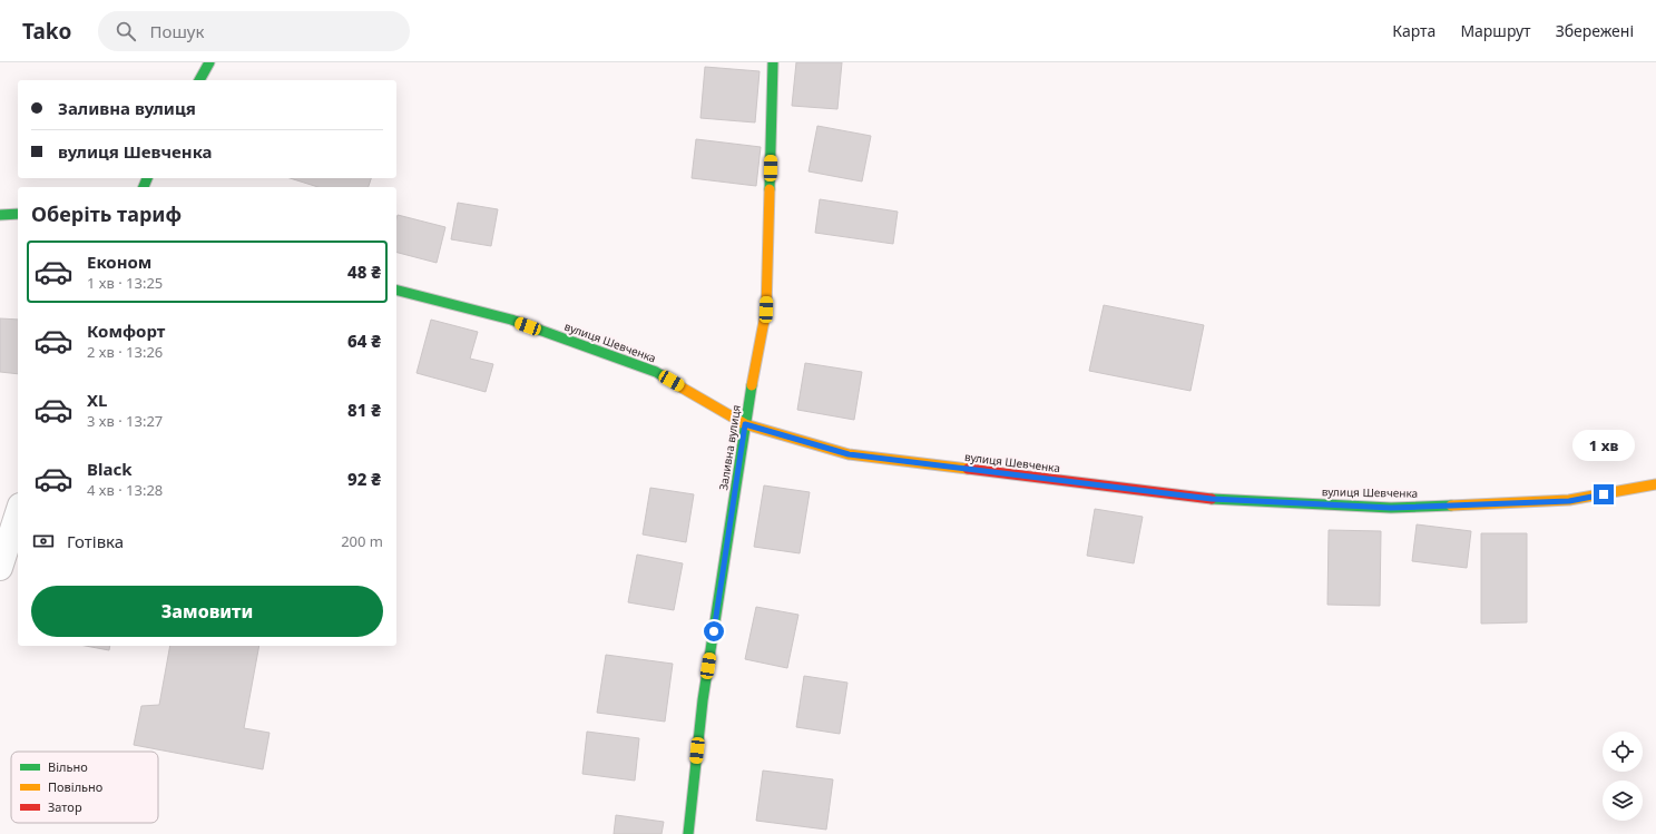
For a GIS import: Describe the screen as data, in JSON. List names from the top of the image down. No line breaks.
{"streets":{"street":["вулиця Шевченка","Заливна вулиця"]},"crossings":[["вулиця Шевченка","Заливна вулиця"]],"legend":["Вільно","Повільно","Затор"],"page":{"header":"Tako","search":"Пошук","nav":["Карта","Маршрут","Збережені"],"banner":["Заливна вулиця","вулиця Шевченка"],"heading":"Оберіть тариф","list":[{"name":"Економ","note":"1 хв · 13:25","value":"48 ₴"},{"name":"Комфорт","note":"2 хв · 13:26","value":"64 ₴"},{"name":"XL","note":"3 хв · 13:27","value":"81 ₴"},{"name":"Black","note":"4 хв · 13:28","value":"92 ₴"}],"bubble":"1 хв","pay":["Готівка","200 m"],"buttons":"Замовити"}}
